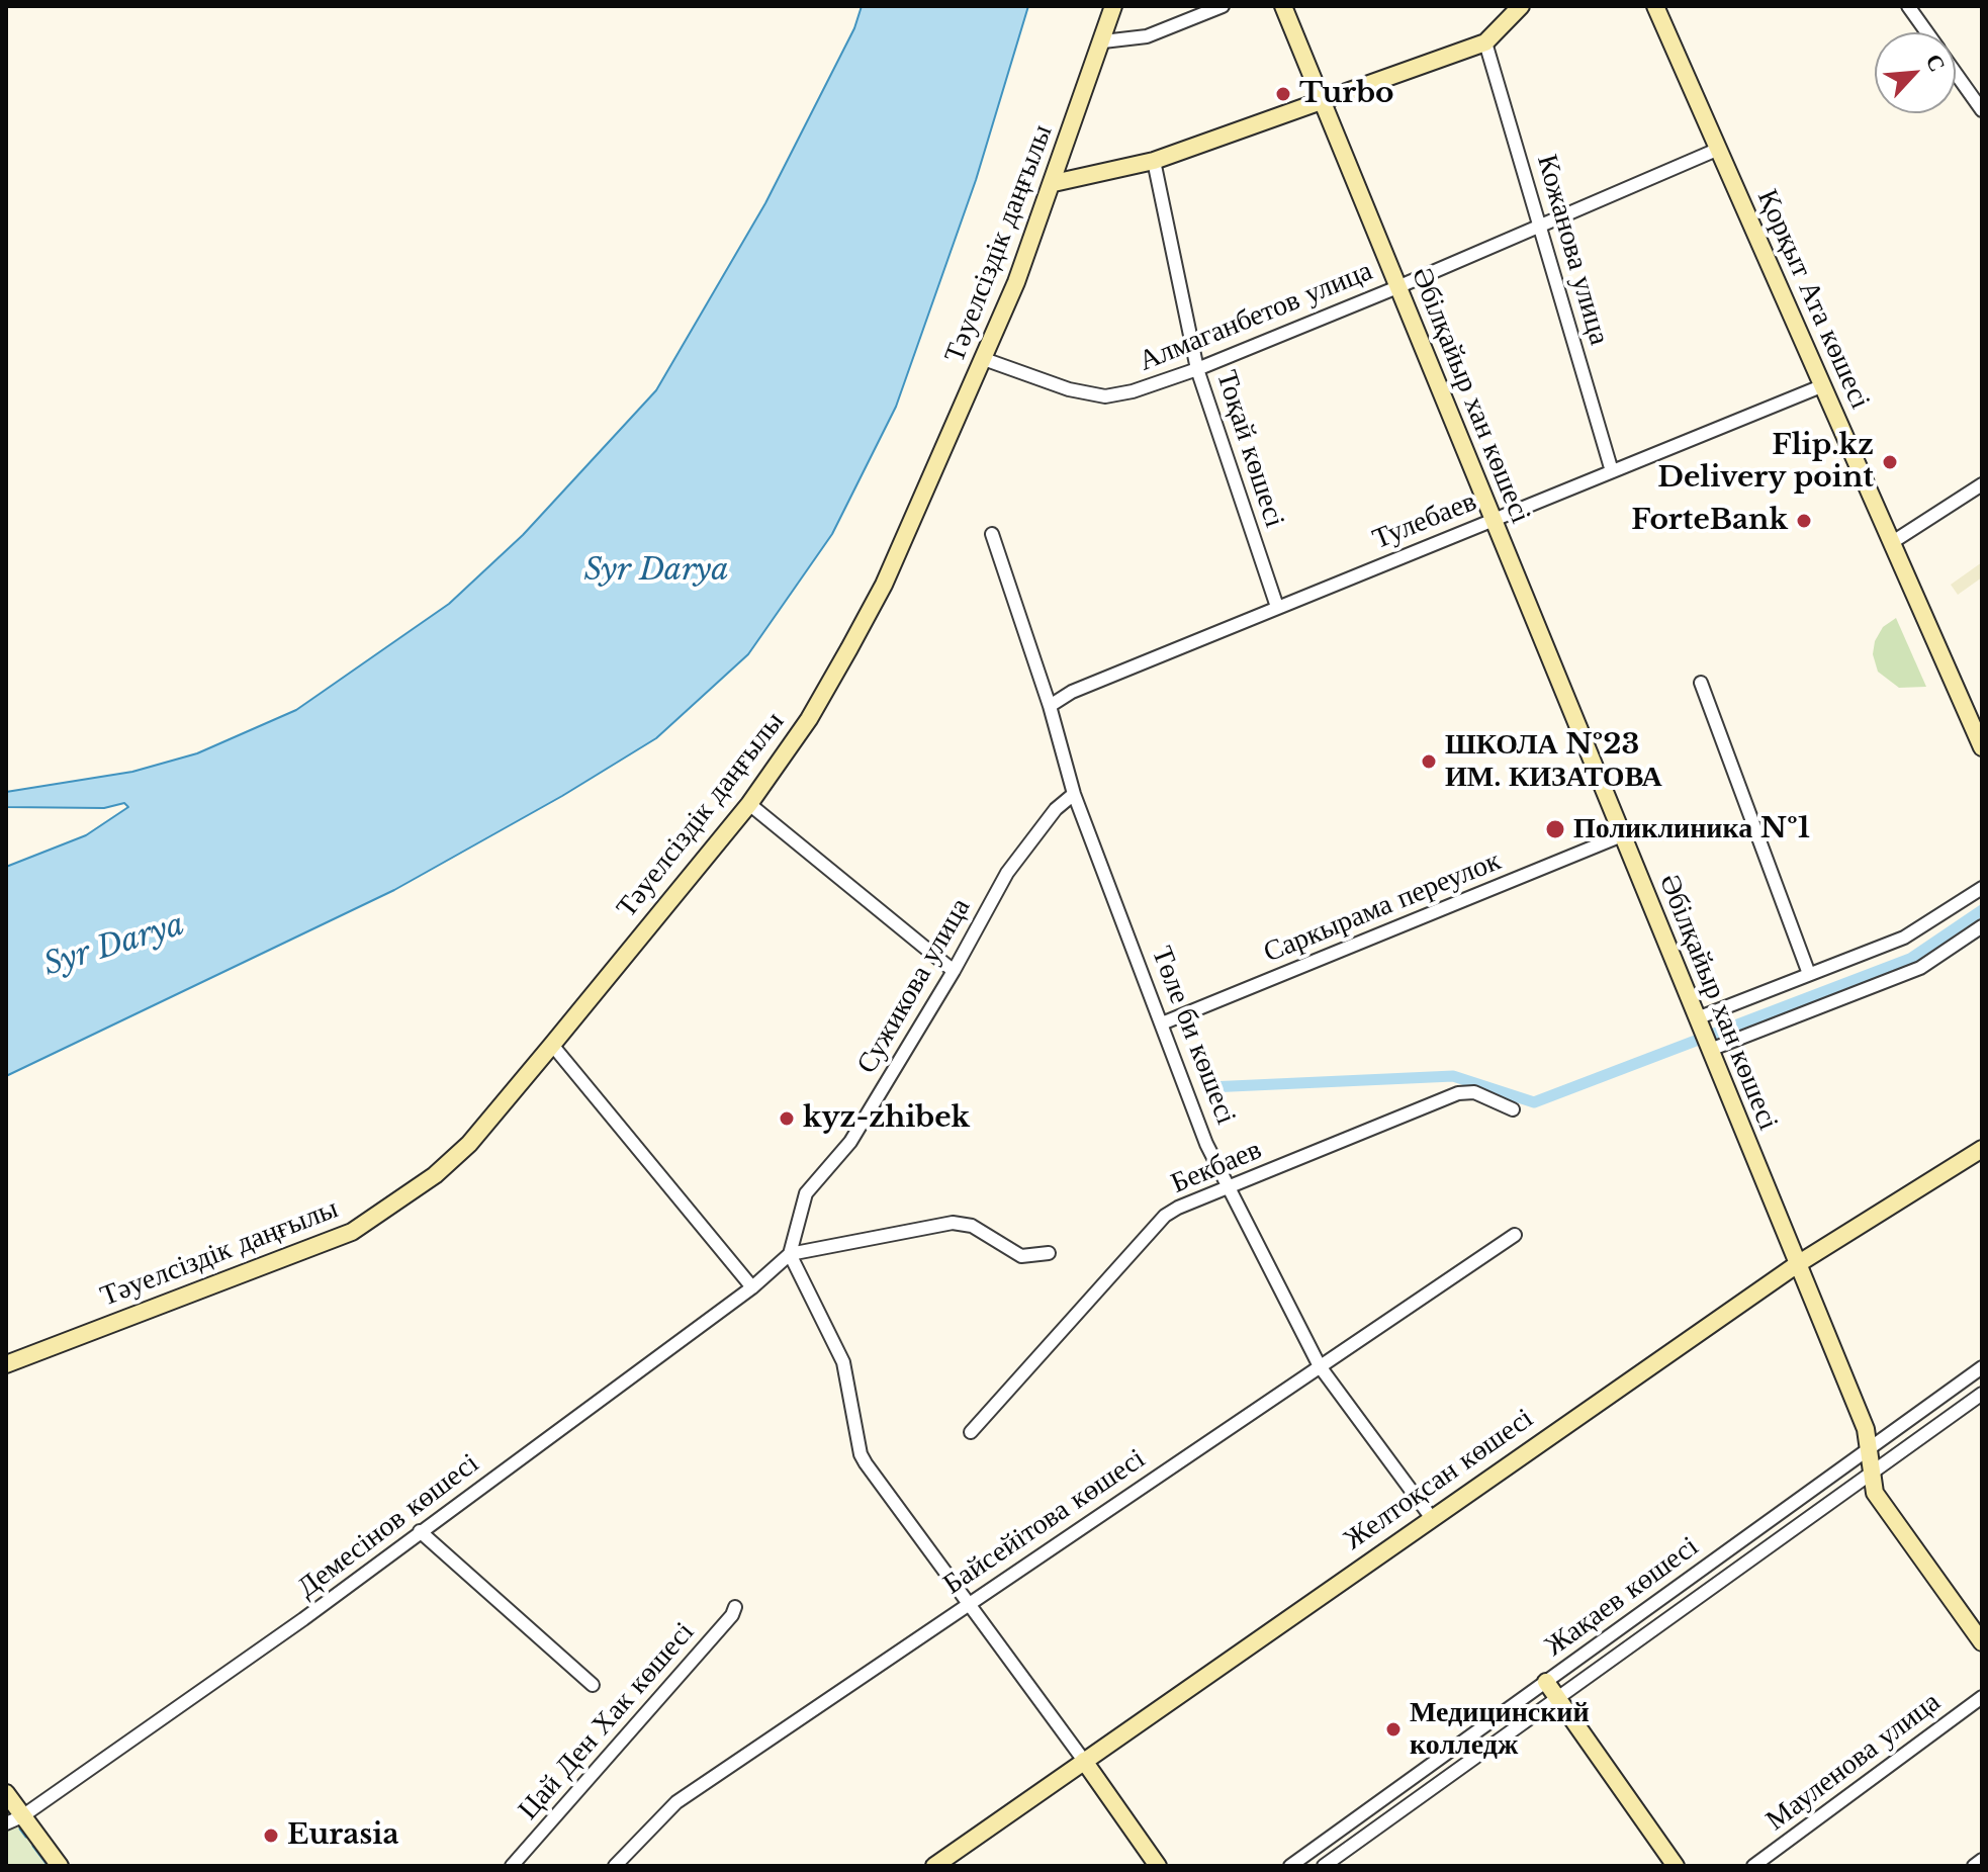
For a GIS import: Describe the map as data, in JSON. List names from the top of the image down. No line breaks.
{"streets":{"street":["Тәуелсіздік даңғылы","Кожанова улица","Қорқыт Ата көшесі","Алмаганбетов улица","Әбілқайыр хан көшесі","Тоқай көшесі","Тулебаев","Саркырама переулок","Сужикова улица","Төле би көшесі","Бекбаев","Желтоқсан көшесі","Байсейітова көшесі","Демесінов көшесі","Жақаев көшесі","Цай Ден Хак көшесі","Мауленова улица"]},"crossings":[["Тәуелсіздік даңғылы","Алмаганбетов улица"],["Кожанова улица","Алмаганбетов улица"],["Кожанова улица","Тулебаев"],["Қорқыт Ата көшесі","Алмаганбетов улица"],["Қорқыт Ата көшесі","Тулебаев"],["Алмаганбетов улица","Әбілқайыр хан көшесі"],["Алмаганбетов улица","Тоқай көшесі"],["Әбілқайыр хан көшесі","Тулебаев"],["Әбілқайыр хан көшесі","Саркырама переулок"],["Әбілқайыр хан көшесі","Желтоқсан көшесі"],["Әбілқайыр хан көшесі","Жақаев көшесі"],["Тоқай көшесі","Тулебаев"],["Тулебаев","Төле би көшесі"],["Саркырама переулок","Төле би көшесі"],["Сужикова улица","Төле би көшесі"],["Сужикова улица","Демесінов көшесі"],["Төле би көшесі","Бекбаев"],["Төле би көшесі","Желтоқсан көшесі"],["Төле би көшесі","Байсейітова көшесі"]],"water":["Syr Darya"],"places":["Turbo","Flip.kz Delivery point","ForteBank","ШКОЛА №23 ИМ. КИЗАТОВА","Поликлиника №1","kyz-zhibek","Медицинский колледж","Eurasia"],"north":"top right"}
